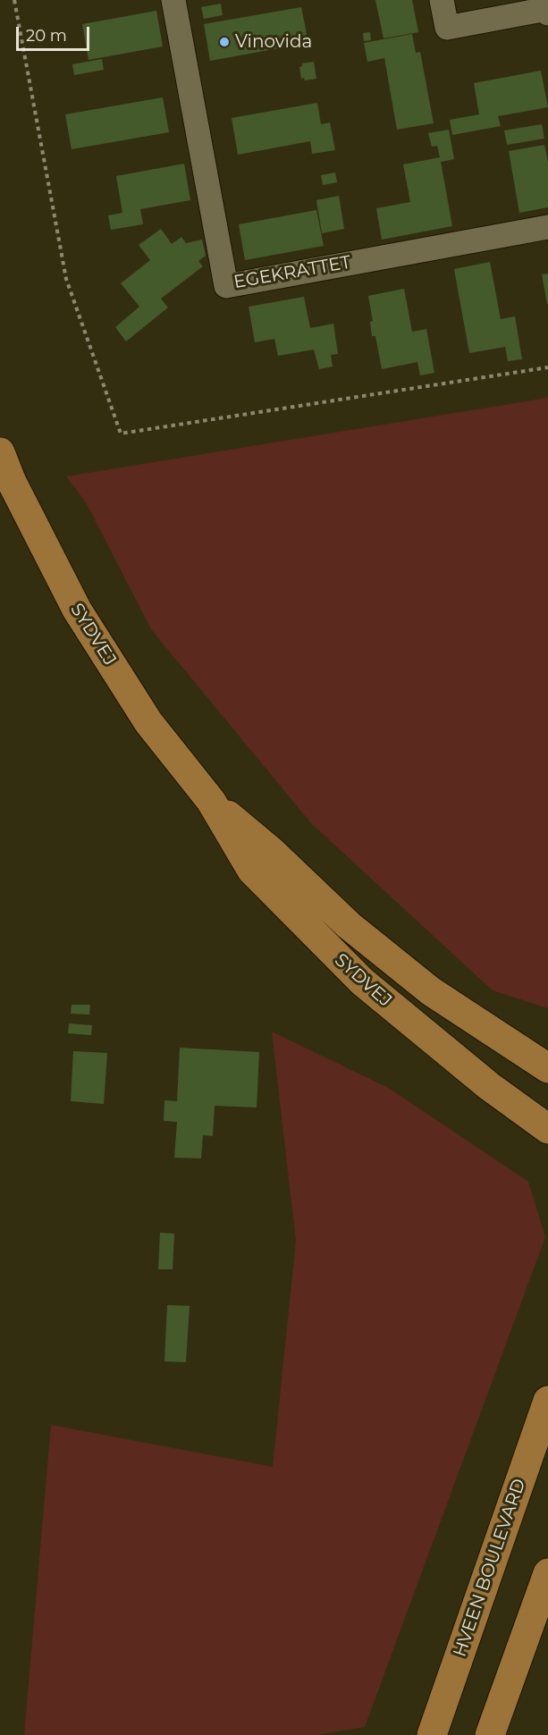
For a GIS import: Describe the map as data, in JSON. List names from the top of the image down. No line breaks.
{"streets":{"main road":["SYDVEJ","HVEEN BOULEVARD"],"street":["EGEKRATTET"]},"places":["Vinovida"],"scale_bar":"20 m"}
